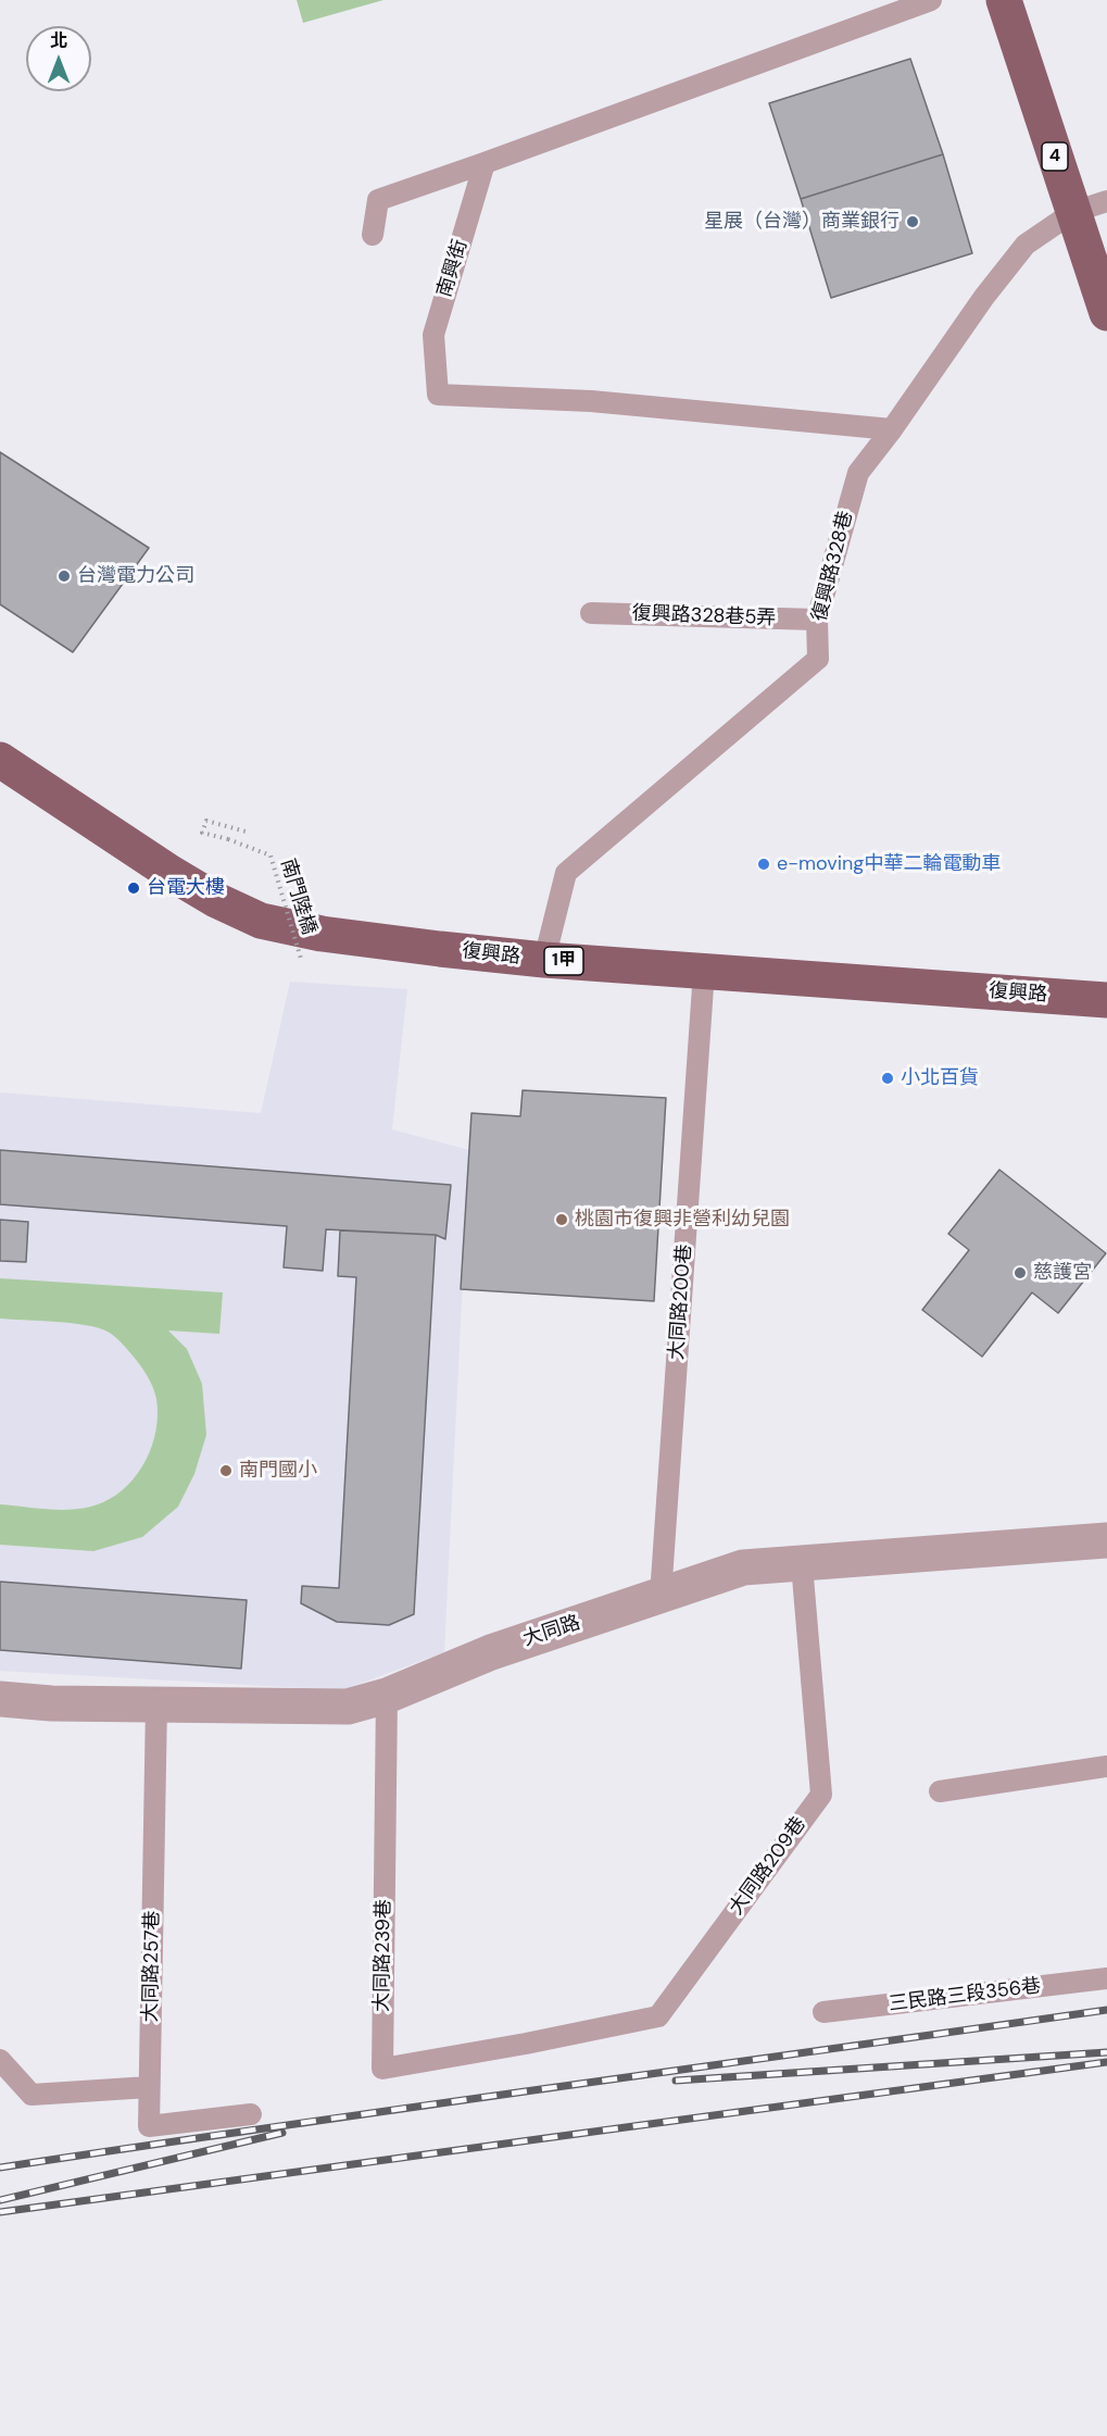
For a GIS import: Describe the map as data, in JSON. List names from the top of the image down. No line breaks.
{"streets":{"main road":["4","復興路","1甲"],"street":["大同路"],"lane":["南興街","復興路328巷","復興路328巷5弄","大同路200巷","大同路209巷","大同路239巷","大同路257巷","三民路三段356巷"],"path":["南門陸橋"]},"crossings":[["4","復興路328巷"],["南興街","復興路328巷"],["復興路328巷","復興路328巷5弄"],["復興路328巷","復興路"],["復興路","大同路200巷"],["大同路200巷","大同路"],["大同路","大同路209巷"],["大同路","大同路239巷"],["大同路","大同路257巷"],["大同路209巷","大同路239巷"]],"places":["星展（台灣）商業銀行","台灣電力公司","e-moving中華二輪電動車","台電大樓","小北百貨","桃園市復興非營利幼兒園","慈護宮","南門國小"],"north":"top"}
